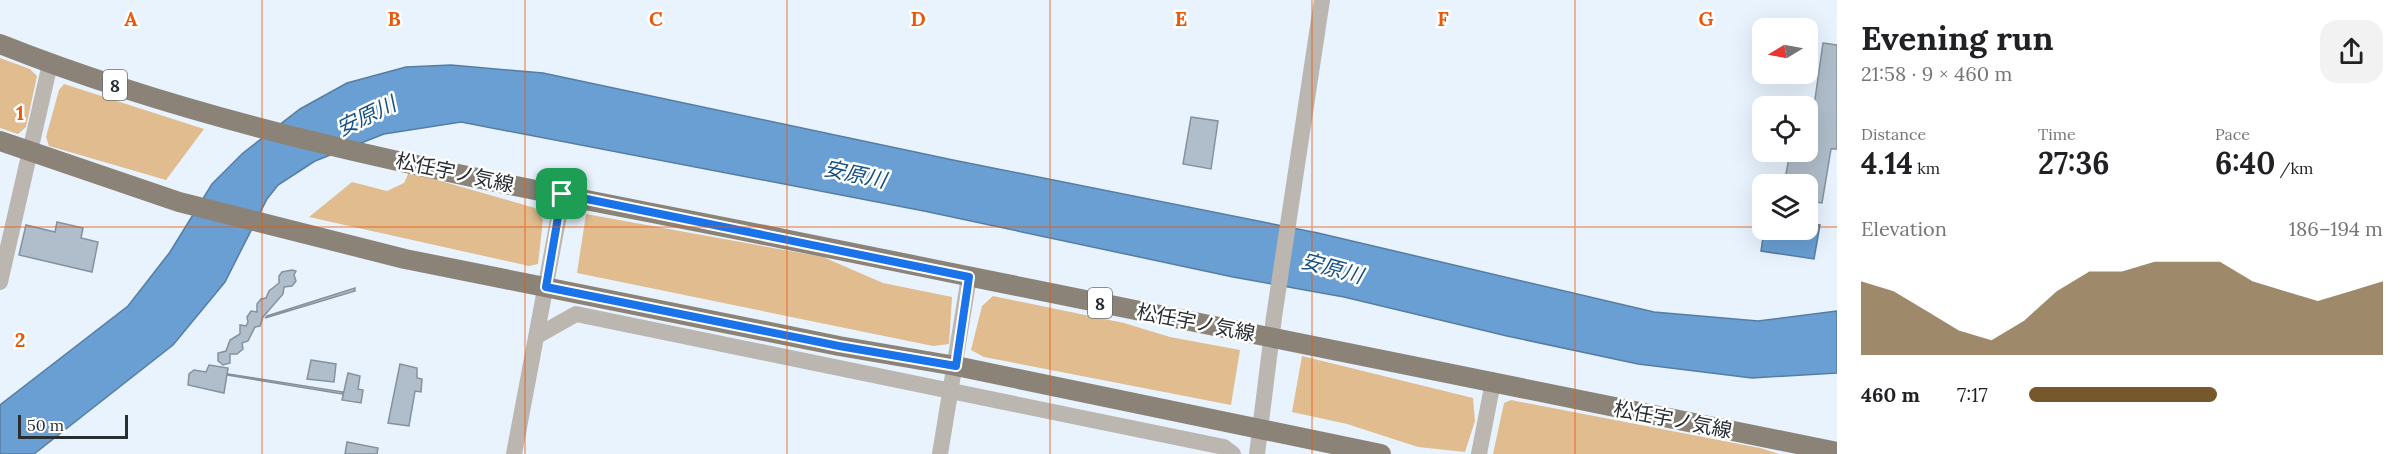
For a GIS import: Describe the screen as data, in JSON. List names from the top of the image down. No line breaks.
{"streets":{"main road":["8","松任宇ノ気線"]},"water":["安原川"],"scale_bar":"50 m","north":"left","page":{"heading":["Evening run","21:58 · 9 × 460 m"],"stats":[["Distance","4.14 km"],["Time","27:36"],["Pace","6:40 /km"]],"chart":["Elevation","186–194 m"],"list":[{"name":"460 m","note":"7:17"}],"scale":"50 m"},"grid":{"columns":["A","B","C","D","E","F","G"],"rows":["1","2"]}}
